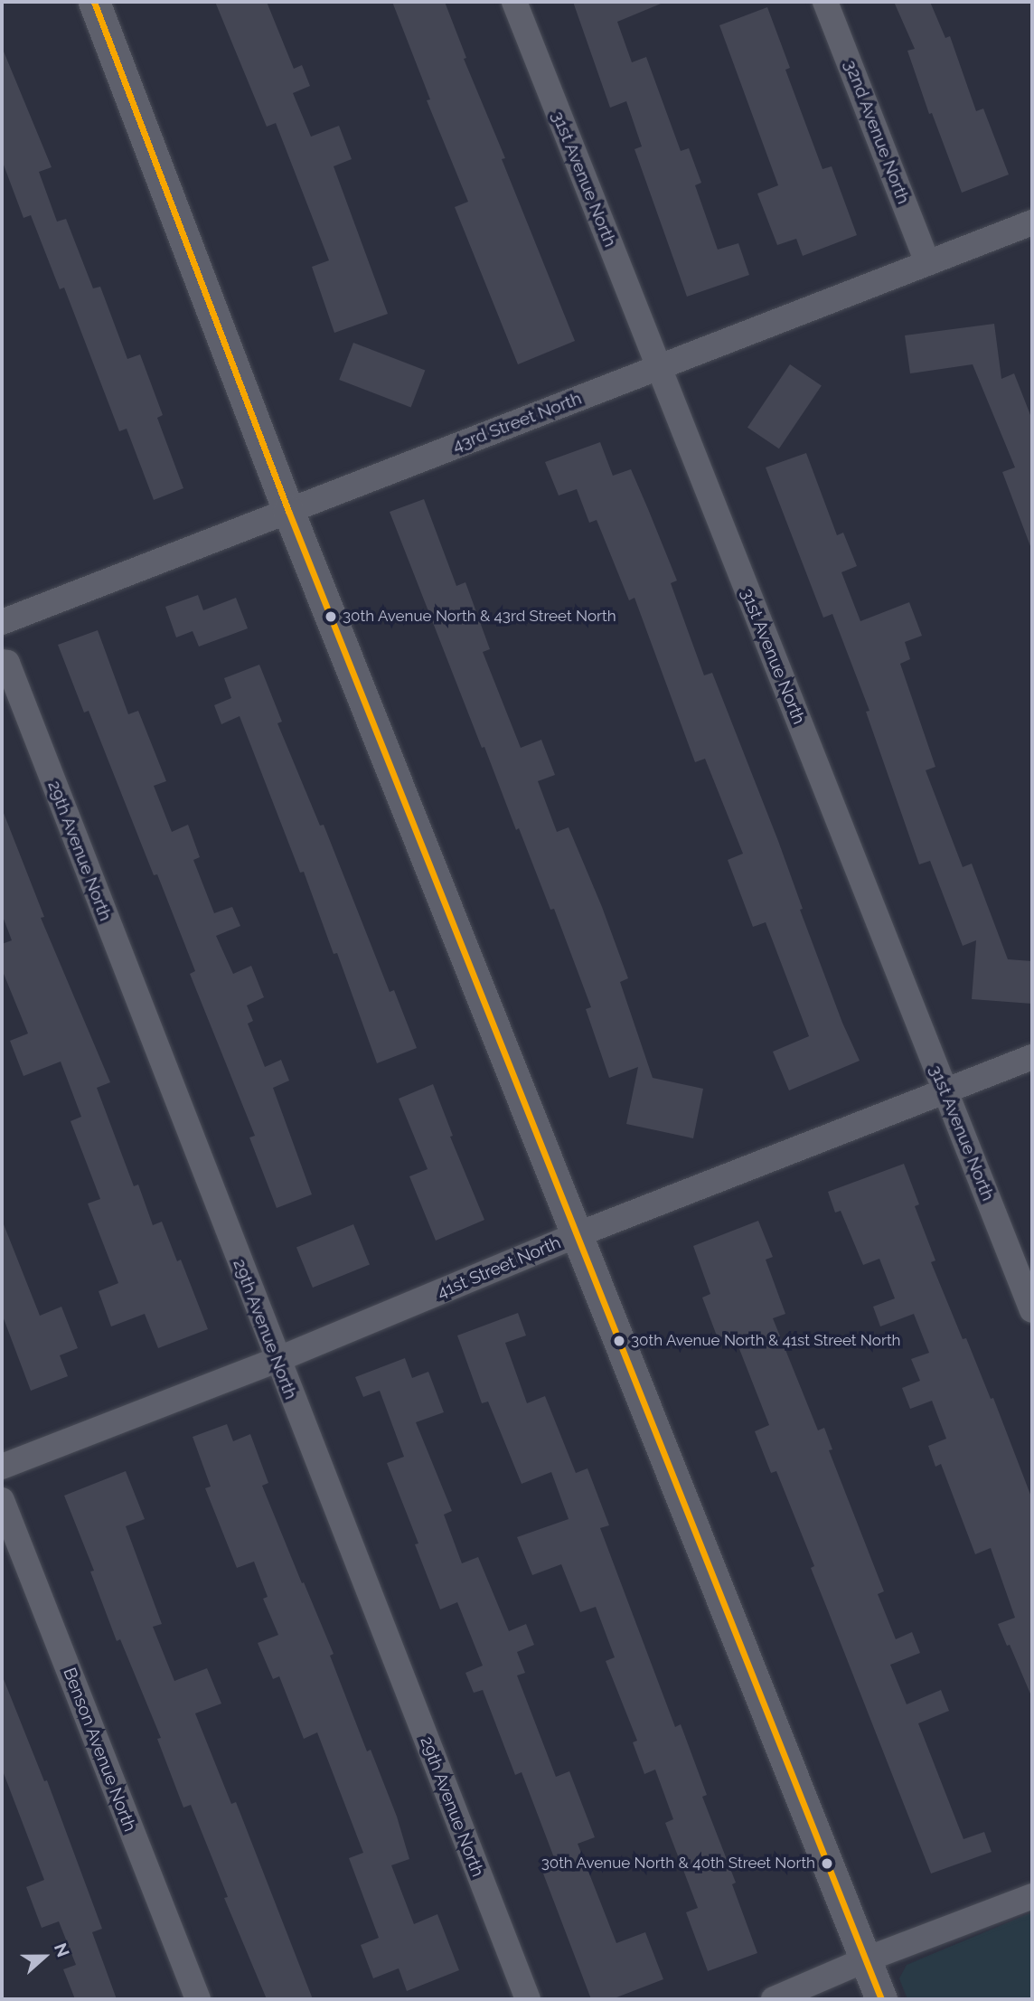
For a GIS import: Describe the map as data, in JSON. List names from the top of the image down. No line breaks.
{"streets":{"street":["32nd Avenue North","31st Avenue North","43rd Street North","29th Avenue North","41st Street North","Benson Avenue North"]},"crossings":[["32nd Avenue North","43rd Street North"],["31st Avenue North","43rd Street North"],["31st Avenue North","41st Street North"],["29th Avenue North","41st Street North"]],"places":["30th Avenue North & 43rd Street North","30th Avenue North & 41st Street North","30th Avenue North & 40th Street North"],"north":"right"}
